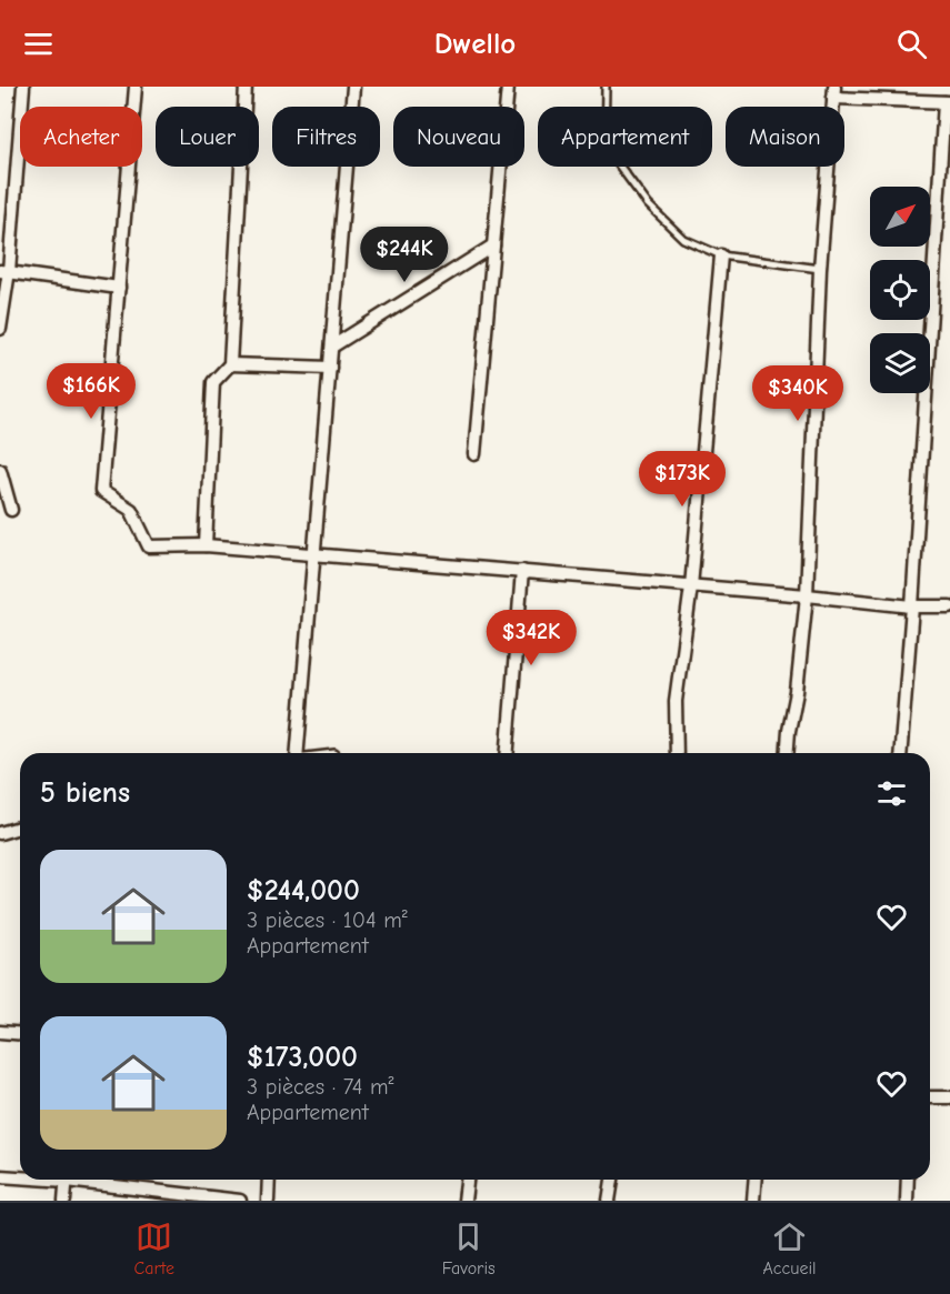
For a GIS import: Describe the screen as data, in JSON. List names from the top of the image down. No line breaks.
{"north":"top right","page":{"header":"Dwello","chip":["Acheter","Louer","Filtres","Nouveau","Appartement","Maison"],"price":["$244K","$166K","$340K","$173K","$342K"],"heading":"5 biens","list":[{"name":"$244,000","note":"3 pièces · 104 m² · Appartement"},{"name":"$173,000","note":"3 pièces · 74 m² · Appartement"}],"tabs":["Carte","Favoris","Accueil"]}}
